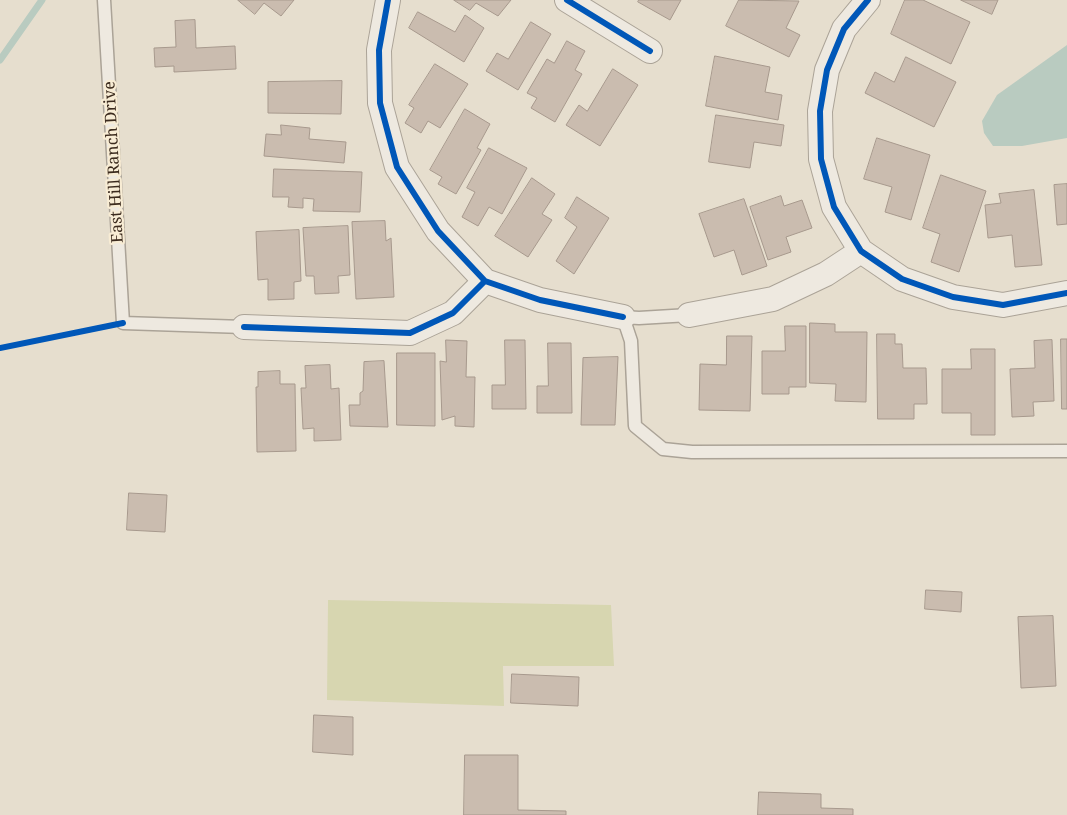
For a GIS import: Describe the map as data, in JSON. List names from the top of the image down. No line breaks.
{"streets":{"lane":["East Hill Ranch Drive"]}}
